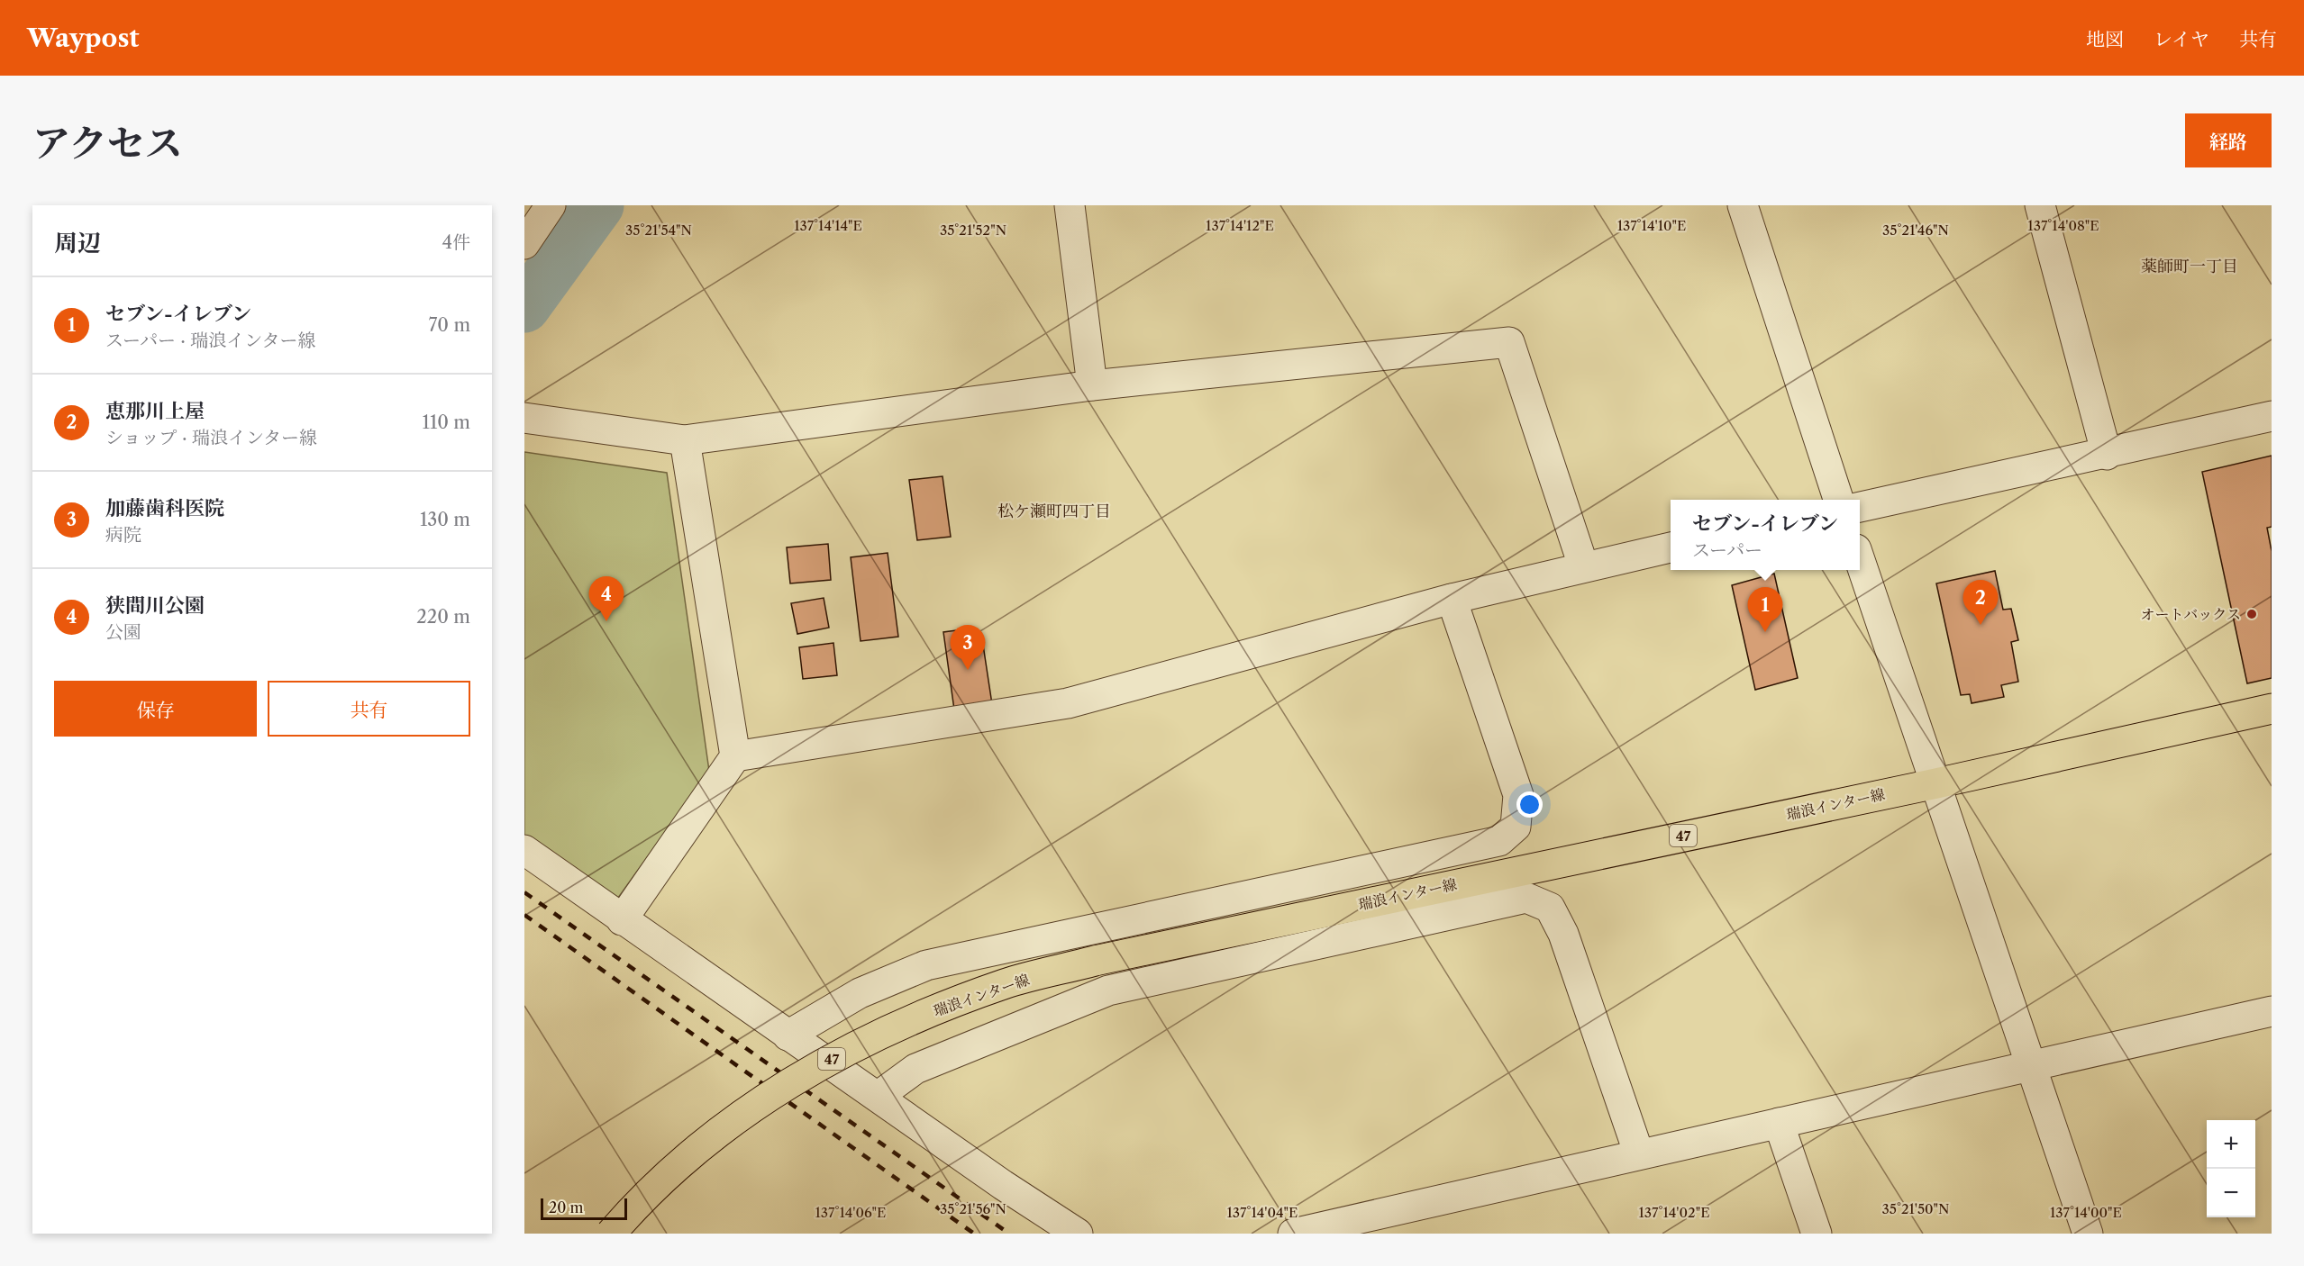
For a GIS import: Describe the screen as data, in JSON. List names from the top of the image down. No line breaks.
{"streets":{"main road":["瑞浪インター線","47"]},"districts":["薬師町一丁目","松ケ瀬町四丁目"],"places":["オートバックス"],"scale_bar":"20 m","page":{"header":"Waypost","nav":["地図","レイヤ","共有"],"title":"アクセス","buttons":["経路",["保存","共有"]],"heading":["周辺","4件"],"list":[{"mark":"1","name":"セブン-イレブン","note":"スーパー · 瑞浪インター線","value":"70 m"},{"mark":"2","name":"恵那川上屋","note":"ショップ · 瑞浪インター線","value":"110 m"},{"mark":"3","name":"加藤歯科医院","note":"病院","value":"130 m"},{"mark":"4","name":"狭間川公園","note":"公園","value":"220 m"}],"popup":["セブン-イレブン","スーパー"],"pins":["4","2","1","3"],"map_buttons":["+","−"],"scale":"20 m"},"coordinates":["137°14'14\"E","137°14'10\"E","137°14'08\"E","137°14'12\"E","35°21'46\"N","35°21'54\"N","35°21'52\"N","35°21'56\"N","35°21'50\"N","137°14'06\"E","137°14'04\"E","137°14'02\"E","137°14'00\"E"]}
